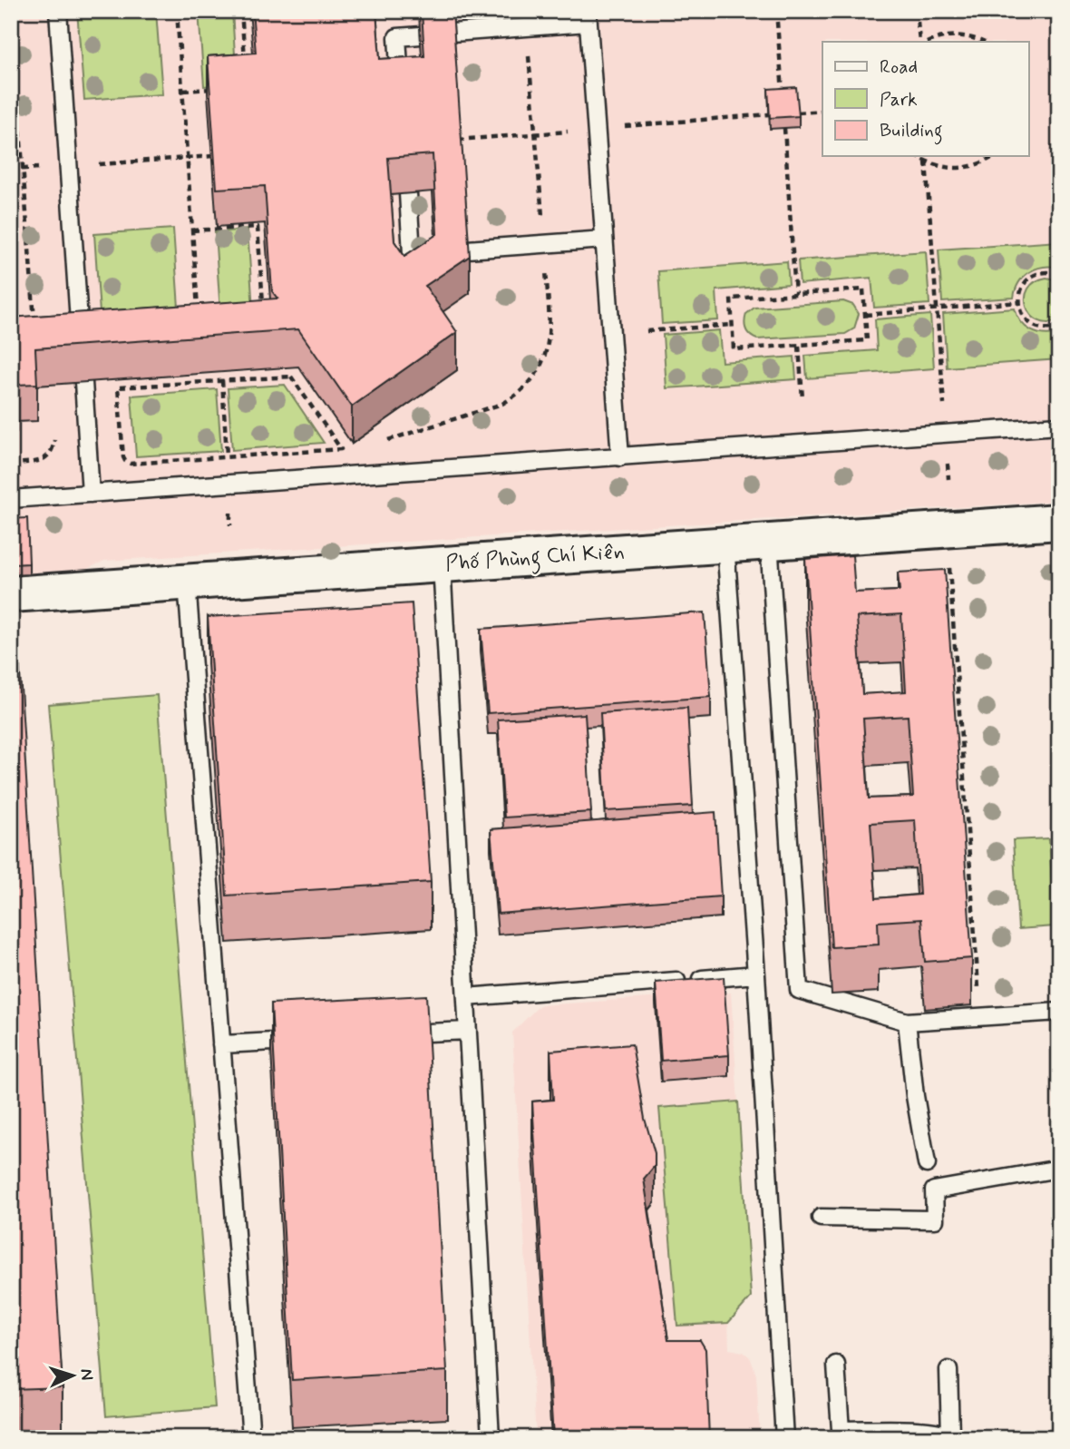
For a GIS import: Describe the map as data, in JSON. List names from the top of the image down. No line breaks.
{"streets":{"street":["Phố Phùng Chí Kiên"]},"legend":["Road","Park","Building"],"north":"right"}
